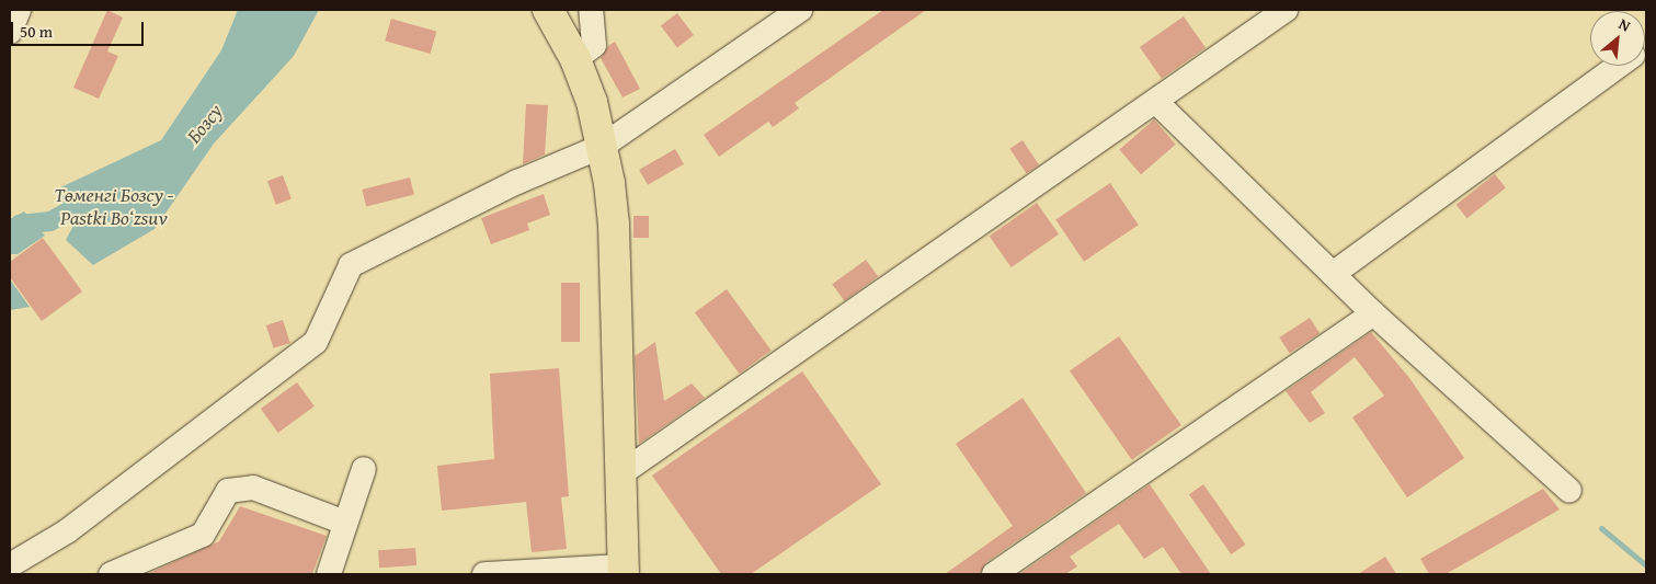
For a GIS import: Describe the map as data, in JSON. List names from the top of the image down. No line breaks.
{"water":["Бозсу","Төменгі Бозсу - Pastki Boʻzsuv"],"scale_bar":"50 m","north":"top right"}
